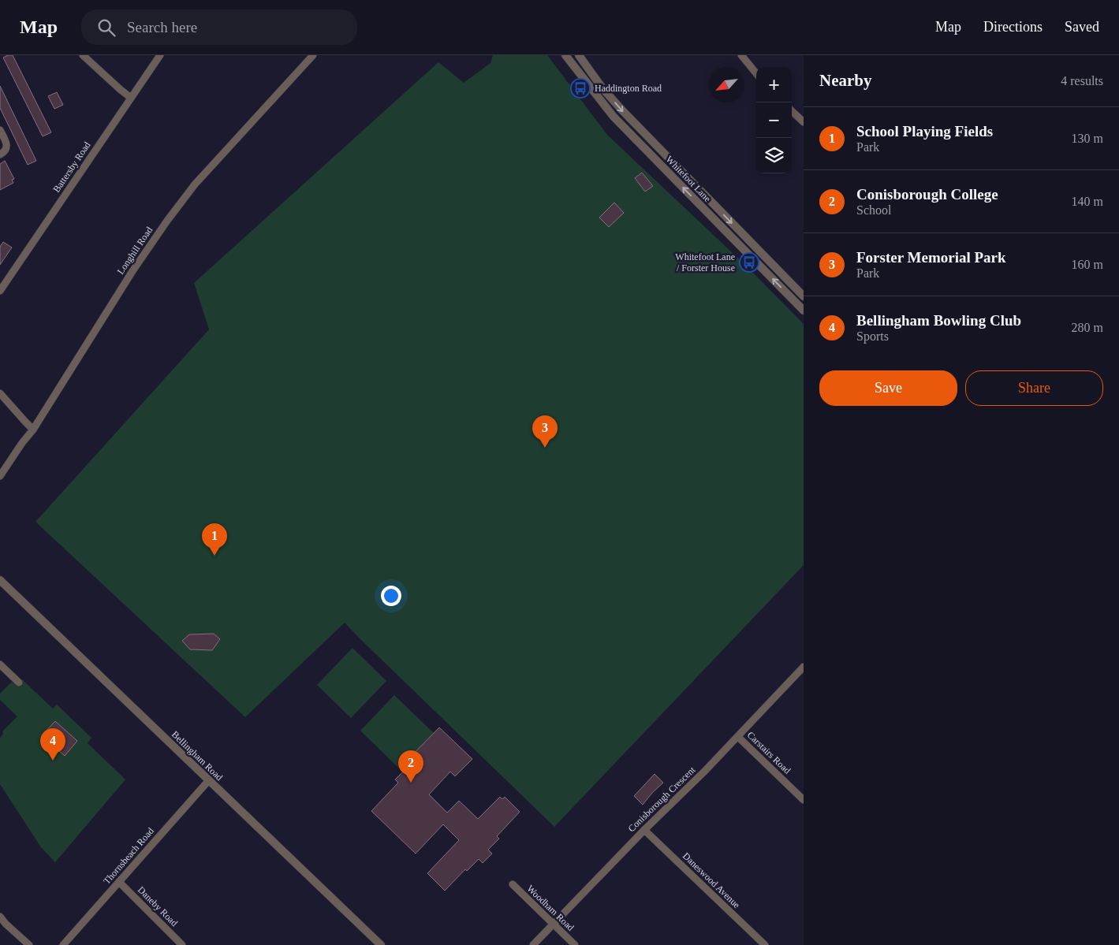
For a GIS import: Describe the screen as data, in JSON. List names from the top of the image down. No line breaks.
{"streets":{"street":["Battersby Road","Whitefoot Lane","Longhill Road","Carstairs Road","Bellingham Road","Conisborough Crescent","Thornsbeach Road","Daneswood Avenue","Daneby Road","Woodham Road"]},"crossings":[["Carstairs Road","Conisborough Crescent"],["Bellingham Road","Thornsbeach Road"],["Conisborough Crescent","Daneswood Avenue"],["Conisborough Crescent","Woodham Road"],["Thornsbeach Road","Daneby Road"]],"places":{"bus stop":["Haddington Road","Whitefoot Lane / Forster House"]},"north":"bottom left","page":{"header":"Map","search":"Search here","nav":["Map","Directions","Saved"],"heading":["Nearby","4 results"],"map_buttons":["+","−"],"list":[{"mark":"1","name":"School Playing Fields","note":"Park","value":"130 m"},{"mark":"2","name":"Conisborough College","note":"School","value":"140 m"},{"mark":"3","name":"Forster Memorial Park","note":"Park","value":"160 m"},{"mark":"4","name":"Bellingham Bowling Club","note":"Sports","value":"280 m"}],"buttons":["Save","Share"],"pins":["3","1","4","2"]}}
